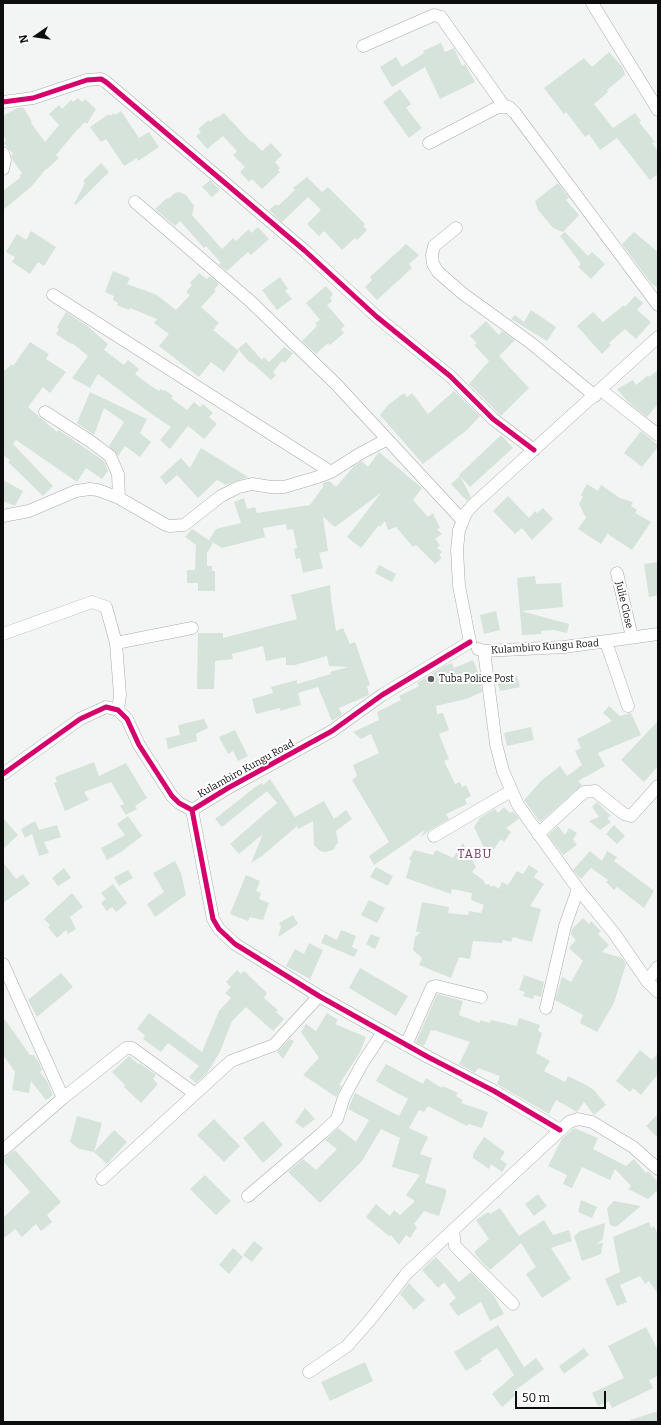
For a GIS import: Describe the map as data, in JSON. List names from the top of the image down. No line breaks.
{"streets":{"street":["Julie Close","Kulambiro Kungu Road"]},"crossings":[["Julie Close","Kulambiro Kungu Road"]],"districts":["TABU"],"places":["Tuba Police Post"],"scale_bar":"50 m","north":"left"}
